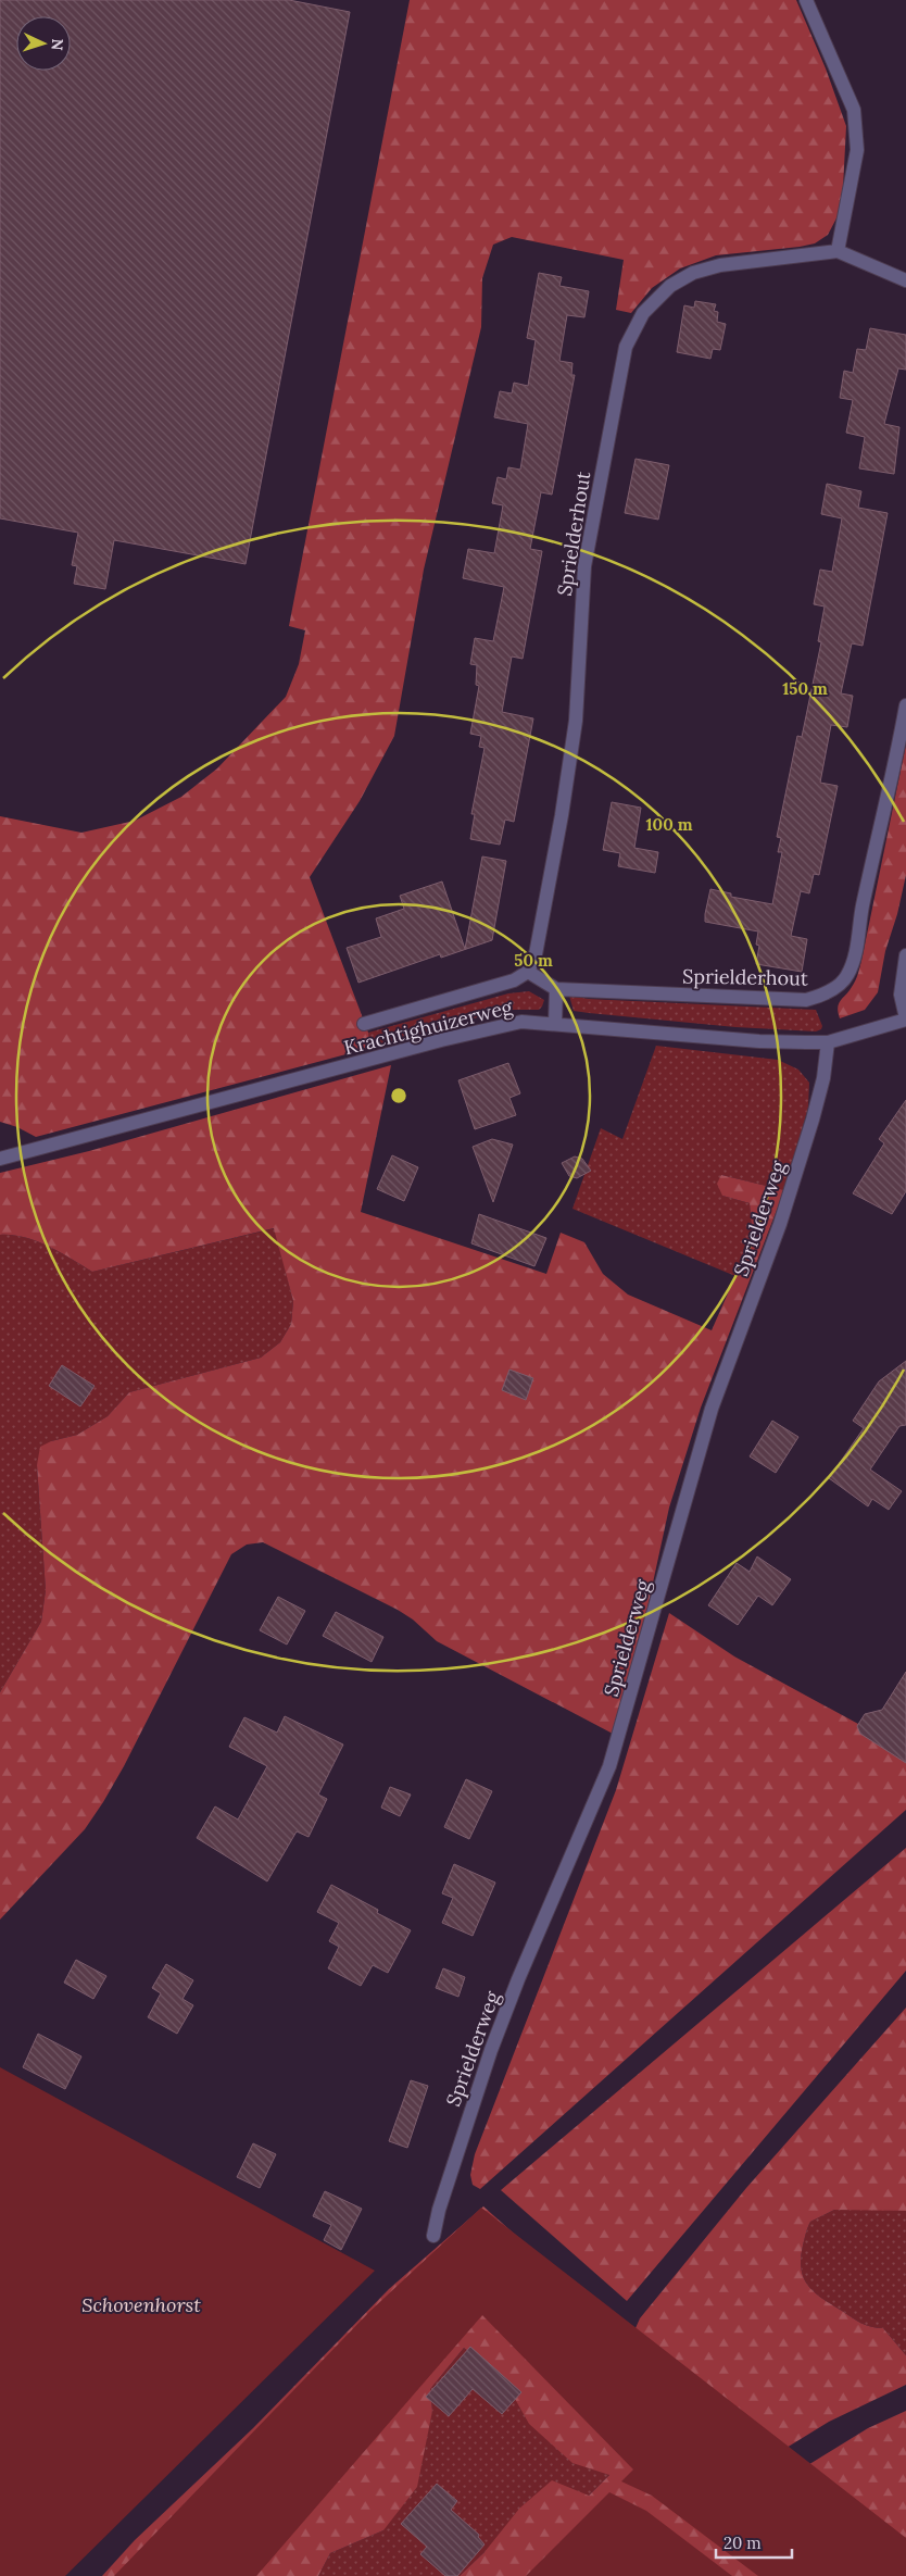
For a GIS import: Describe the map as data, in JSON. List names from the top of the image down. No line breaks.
{"streets":{"street":["Sprielderhout","Krachtighuizerweg","Sprielderweg"]},"crossings":[["Krachtighuizerweg","Sprielderweg"]],"parks":["Schovenhorst"],"scale_bar":"20 m","north":"right","rings":["150 m","100 m","50 m"]}
